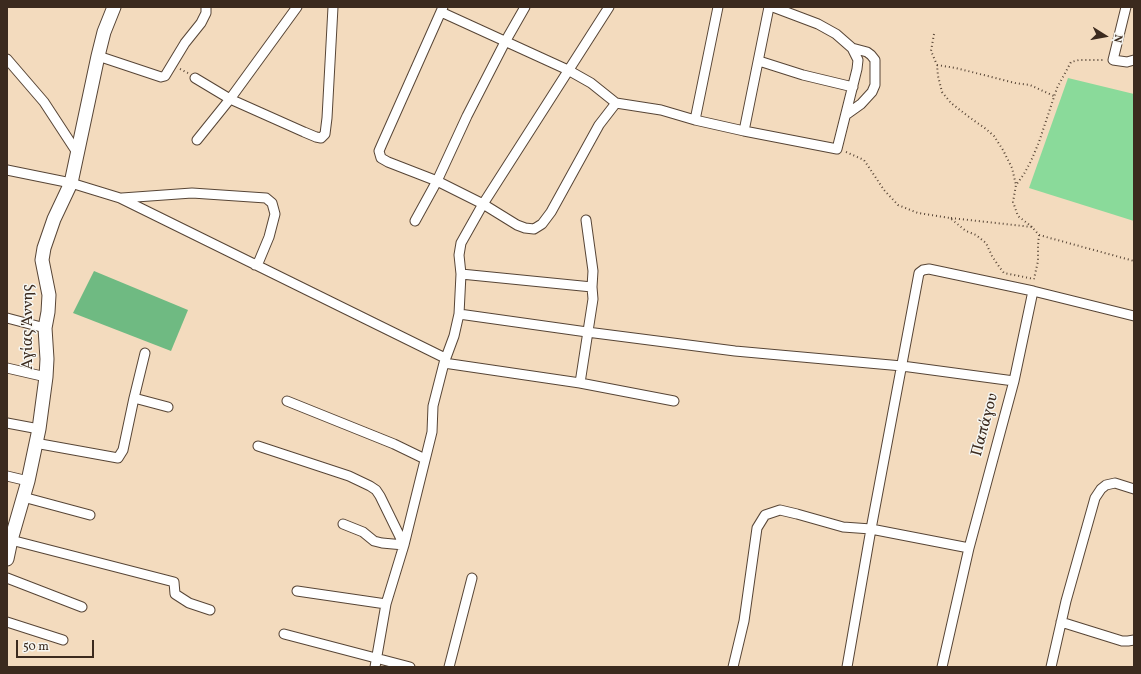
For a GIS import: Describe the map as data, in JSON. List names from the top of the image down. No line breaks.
{"streets":{"street":["Αγίας Άννης","Παπάγου"]},"scale_bar":"50 m","north":"right"}
